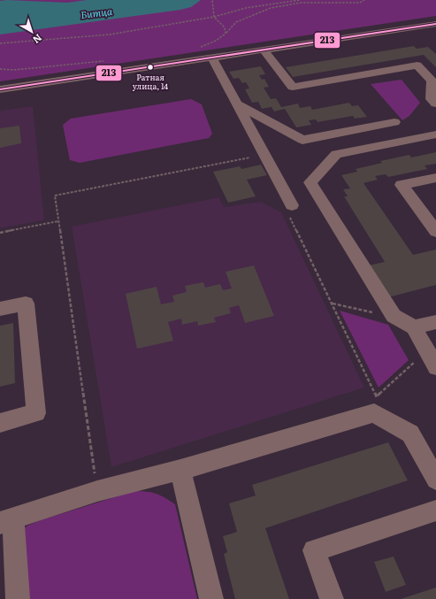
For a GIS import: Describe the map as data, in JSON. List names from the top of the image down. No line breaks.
{"water":["Битца"],"places":["Ратная улица, 14"],"lines":["transit line 213"],"north":"bottom right"}
